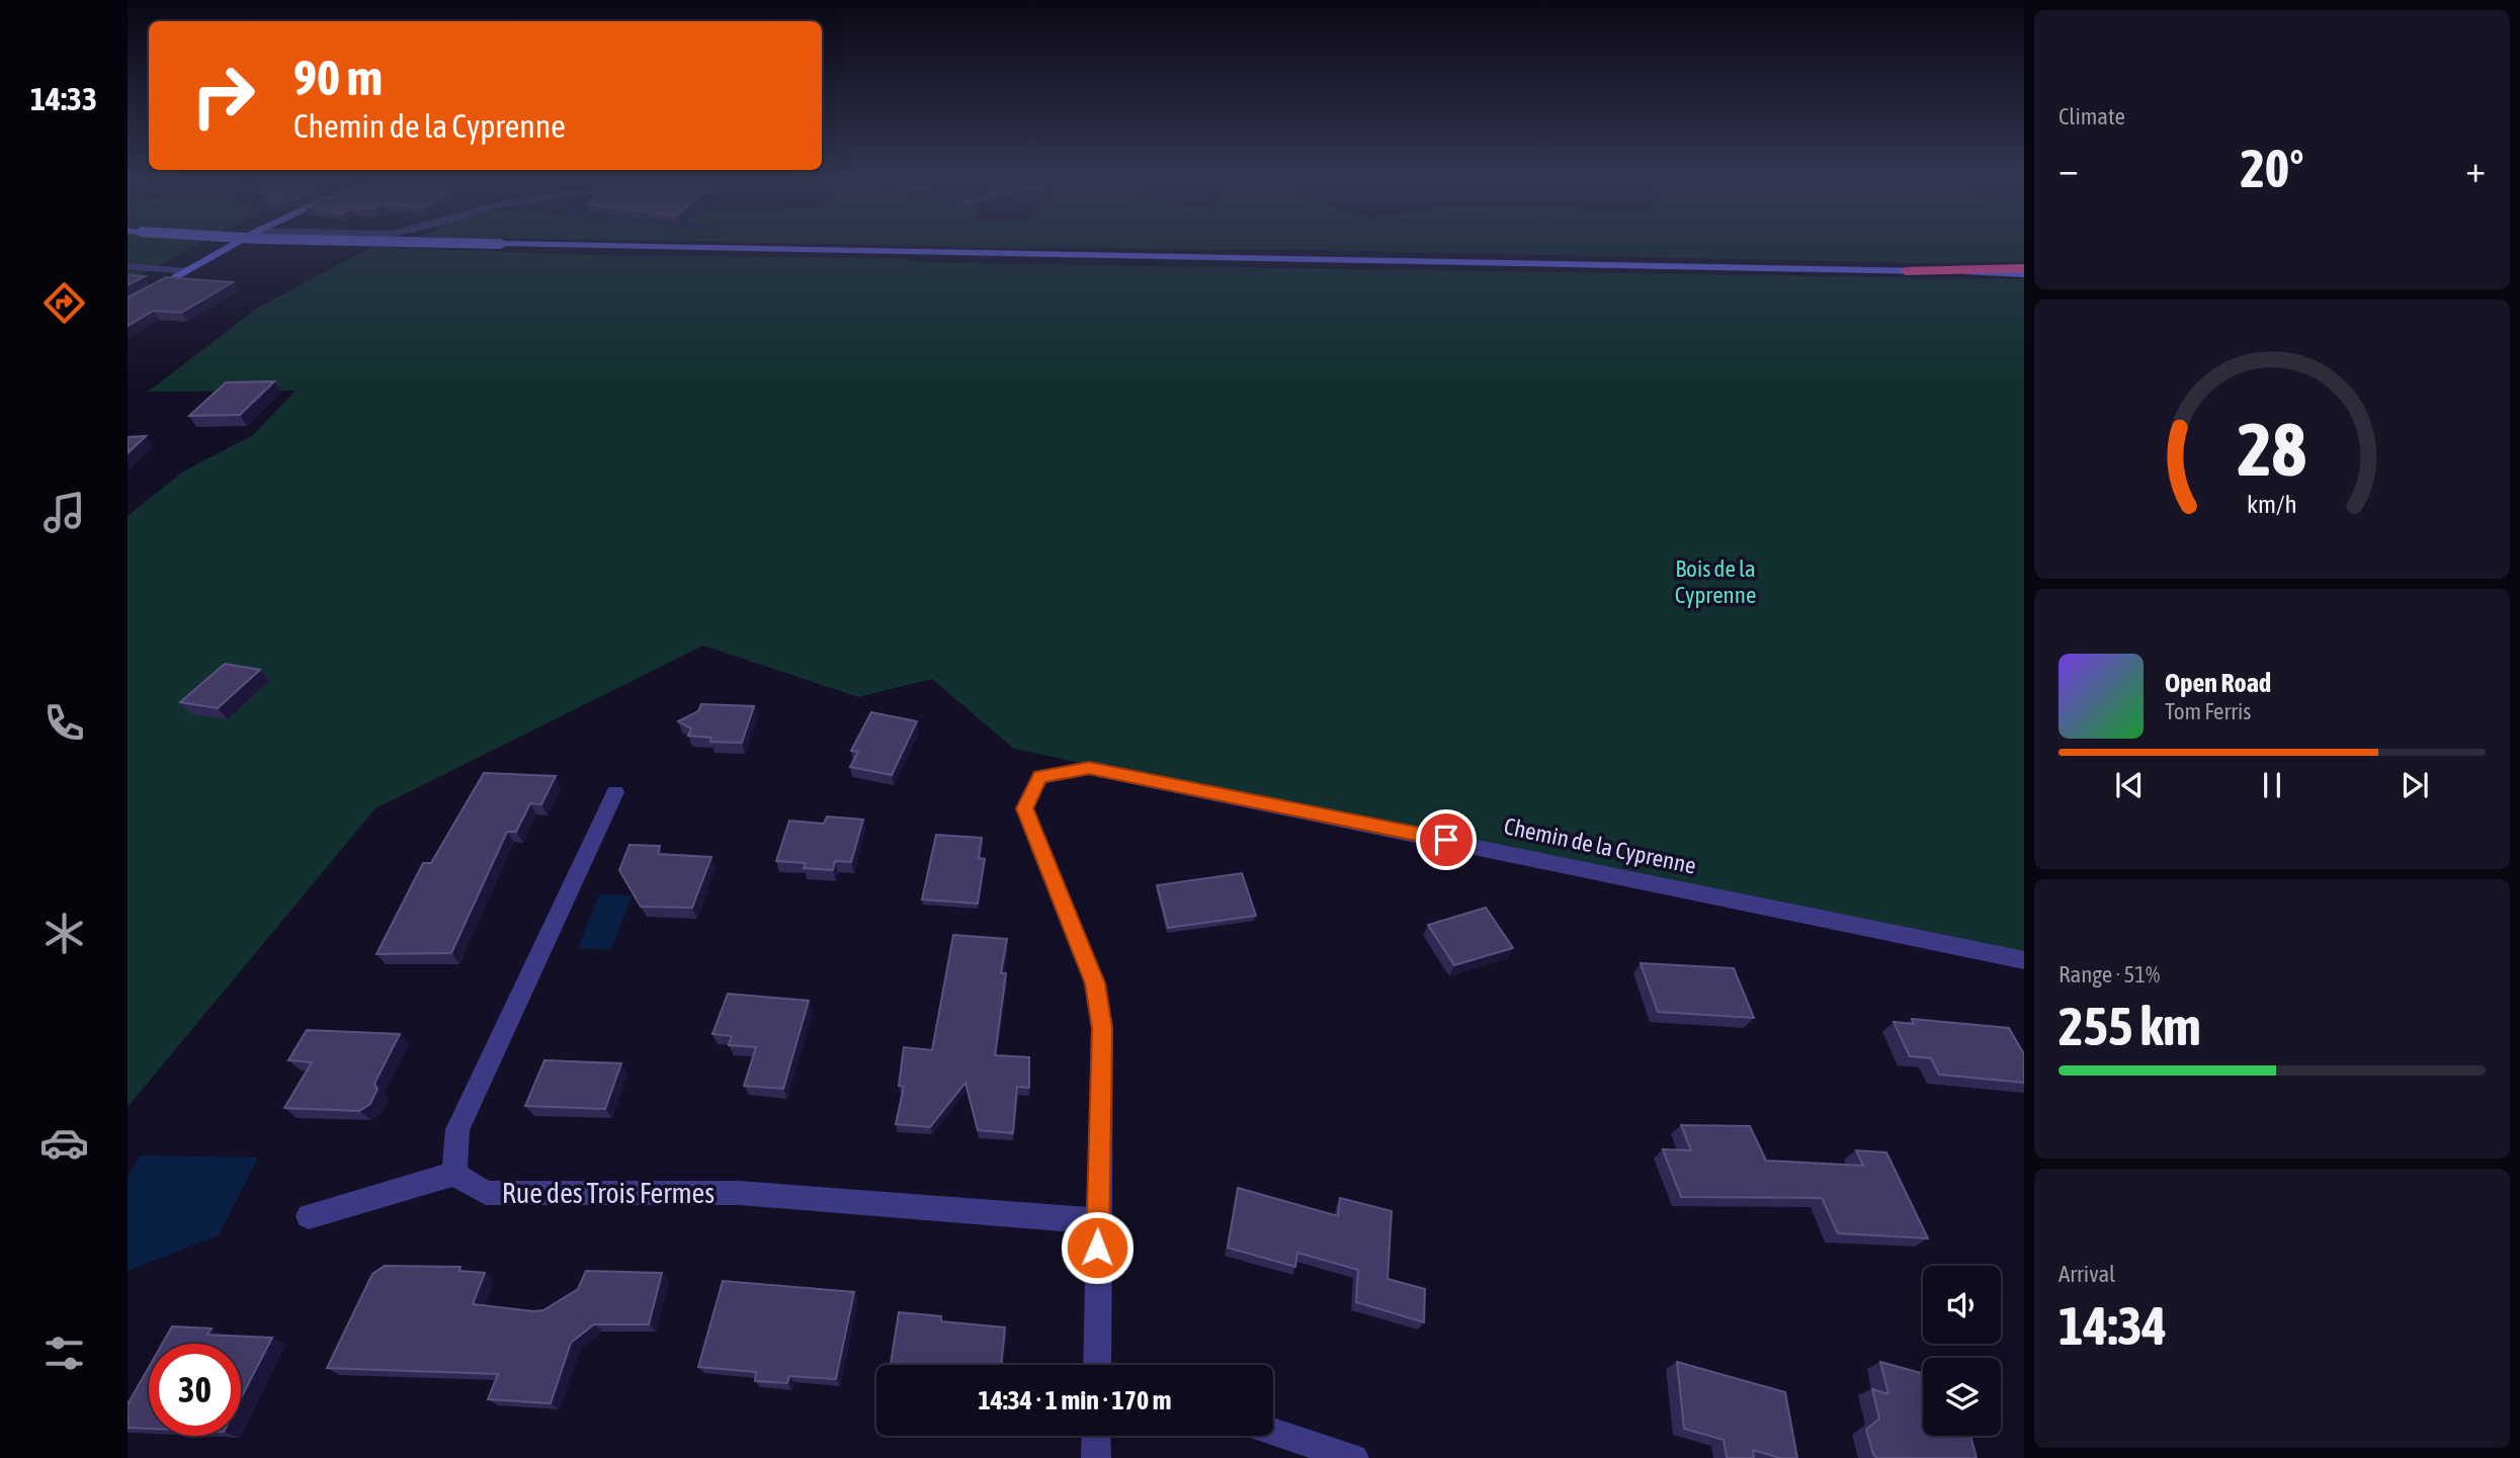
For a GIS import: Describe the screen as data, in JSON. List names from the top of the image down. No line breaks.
{"streets":{"street":["Chemin de la Cyprenne","Rue des Trois Fermes"]},"crossings":[["Chemin de la Cyprenne","Rue des Trois Fermes"]],"parks":["Bois de la Cyprenne"],"page":{"tabs":"14:33","tile":["Climate",["Range · 51%","255 km"],["Arrival","14:34"]],"turn":["90 m","Chemin de la Cyprenne"],"heat":["−","20°","+"],"song":["Open Road","Tom Ferris"],"limit":"30","trip":"14:34 · 1 min · 170 m","gauge":["28","km/h"]}}
